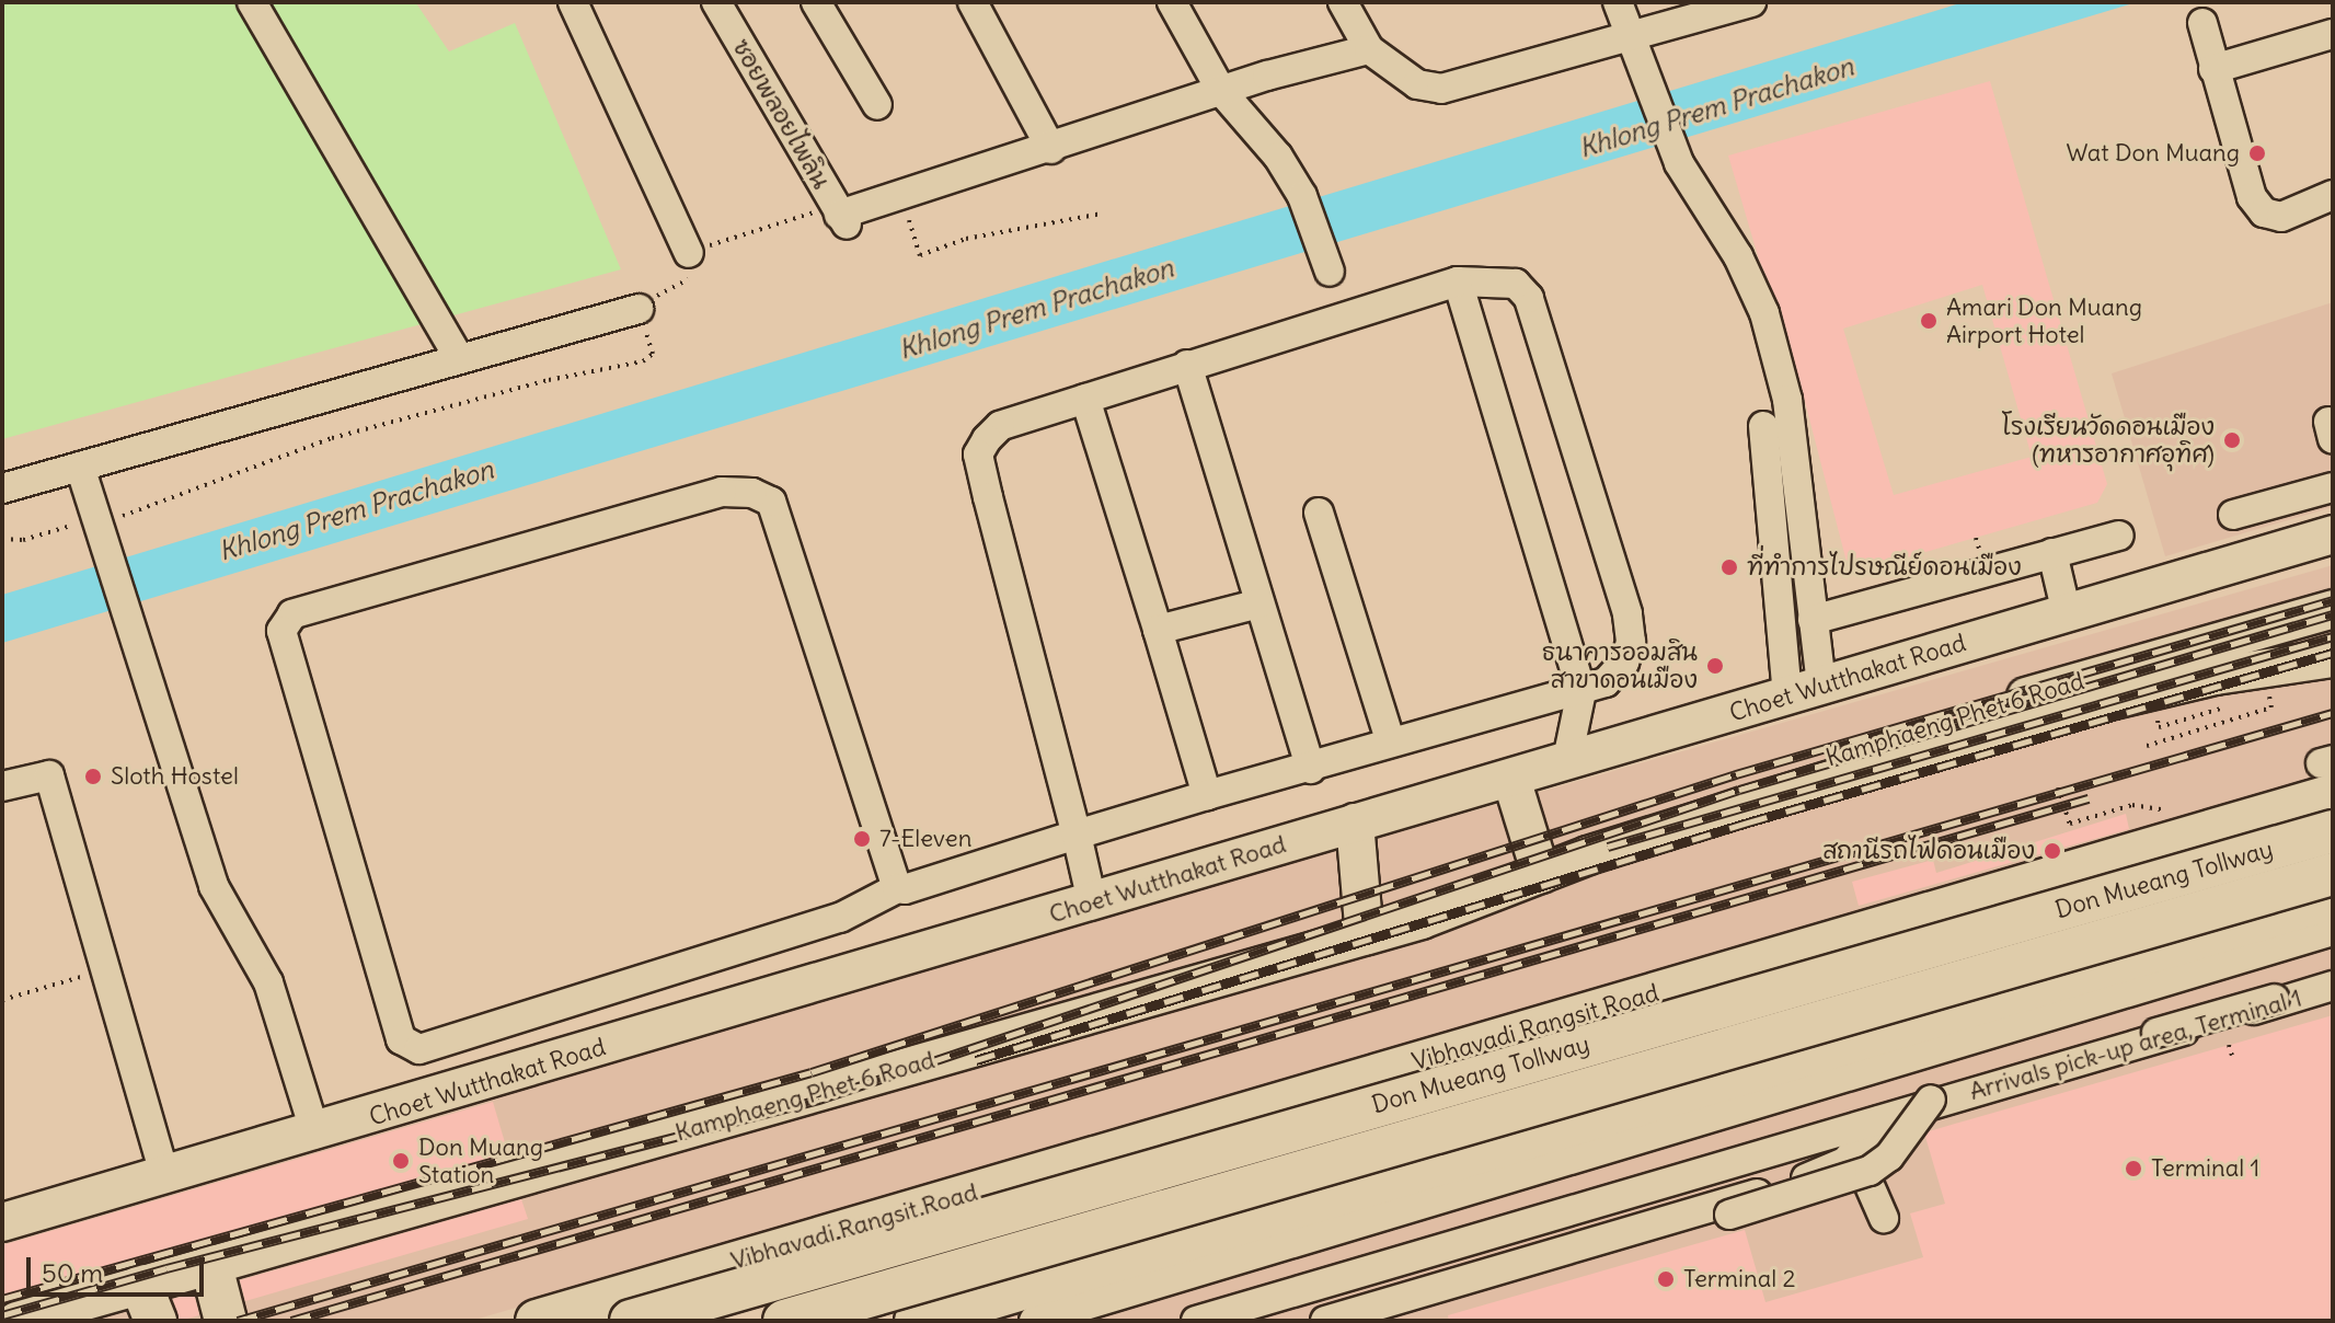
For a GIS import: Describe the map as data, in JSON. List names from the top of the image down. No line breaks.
{"streets":{"highway":["Don Mueang Tollway","Vibhavadi Rangsit Road"],"main road":["Choet Wutthakat Road","Kamphaeng Phet 6 Road"],"street":["ซอยพลอยไพลิน"]},"water":["Khlong Prem Prachakon"],"places":["Wat Don Muang","Amari Don Muang Airport Hotel","โรงเรียนวัดดอนเมือง (ทหารอากาศอุทิศ)","ที่ทำการไปรษณีย์ดอนเมือง","ธนาคารออมสิน สาขาดอนเมือง","Sloth Hostel","7-Eleven","สถานีรถไฟดอนเมือง","Don Muang Station","Terminal 1","Terminal 2"],"scale_bar":"50 m"}
